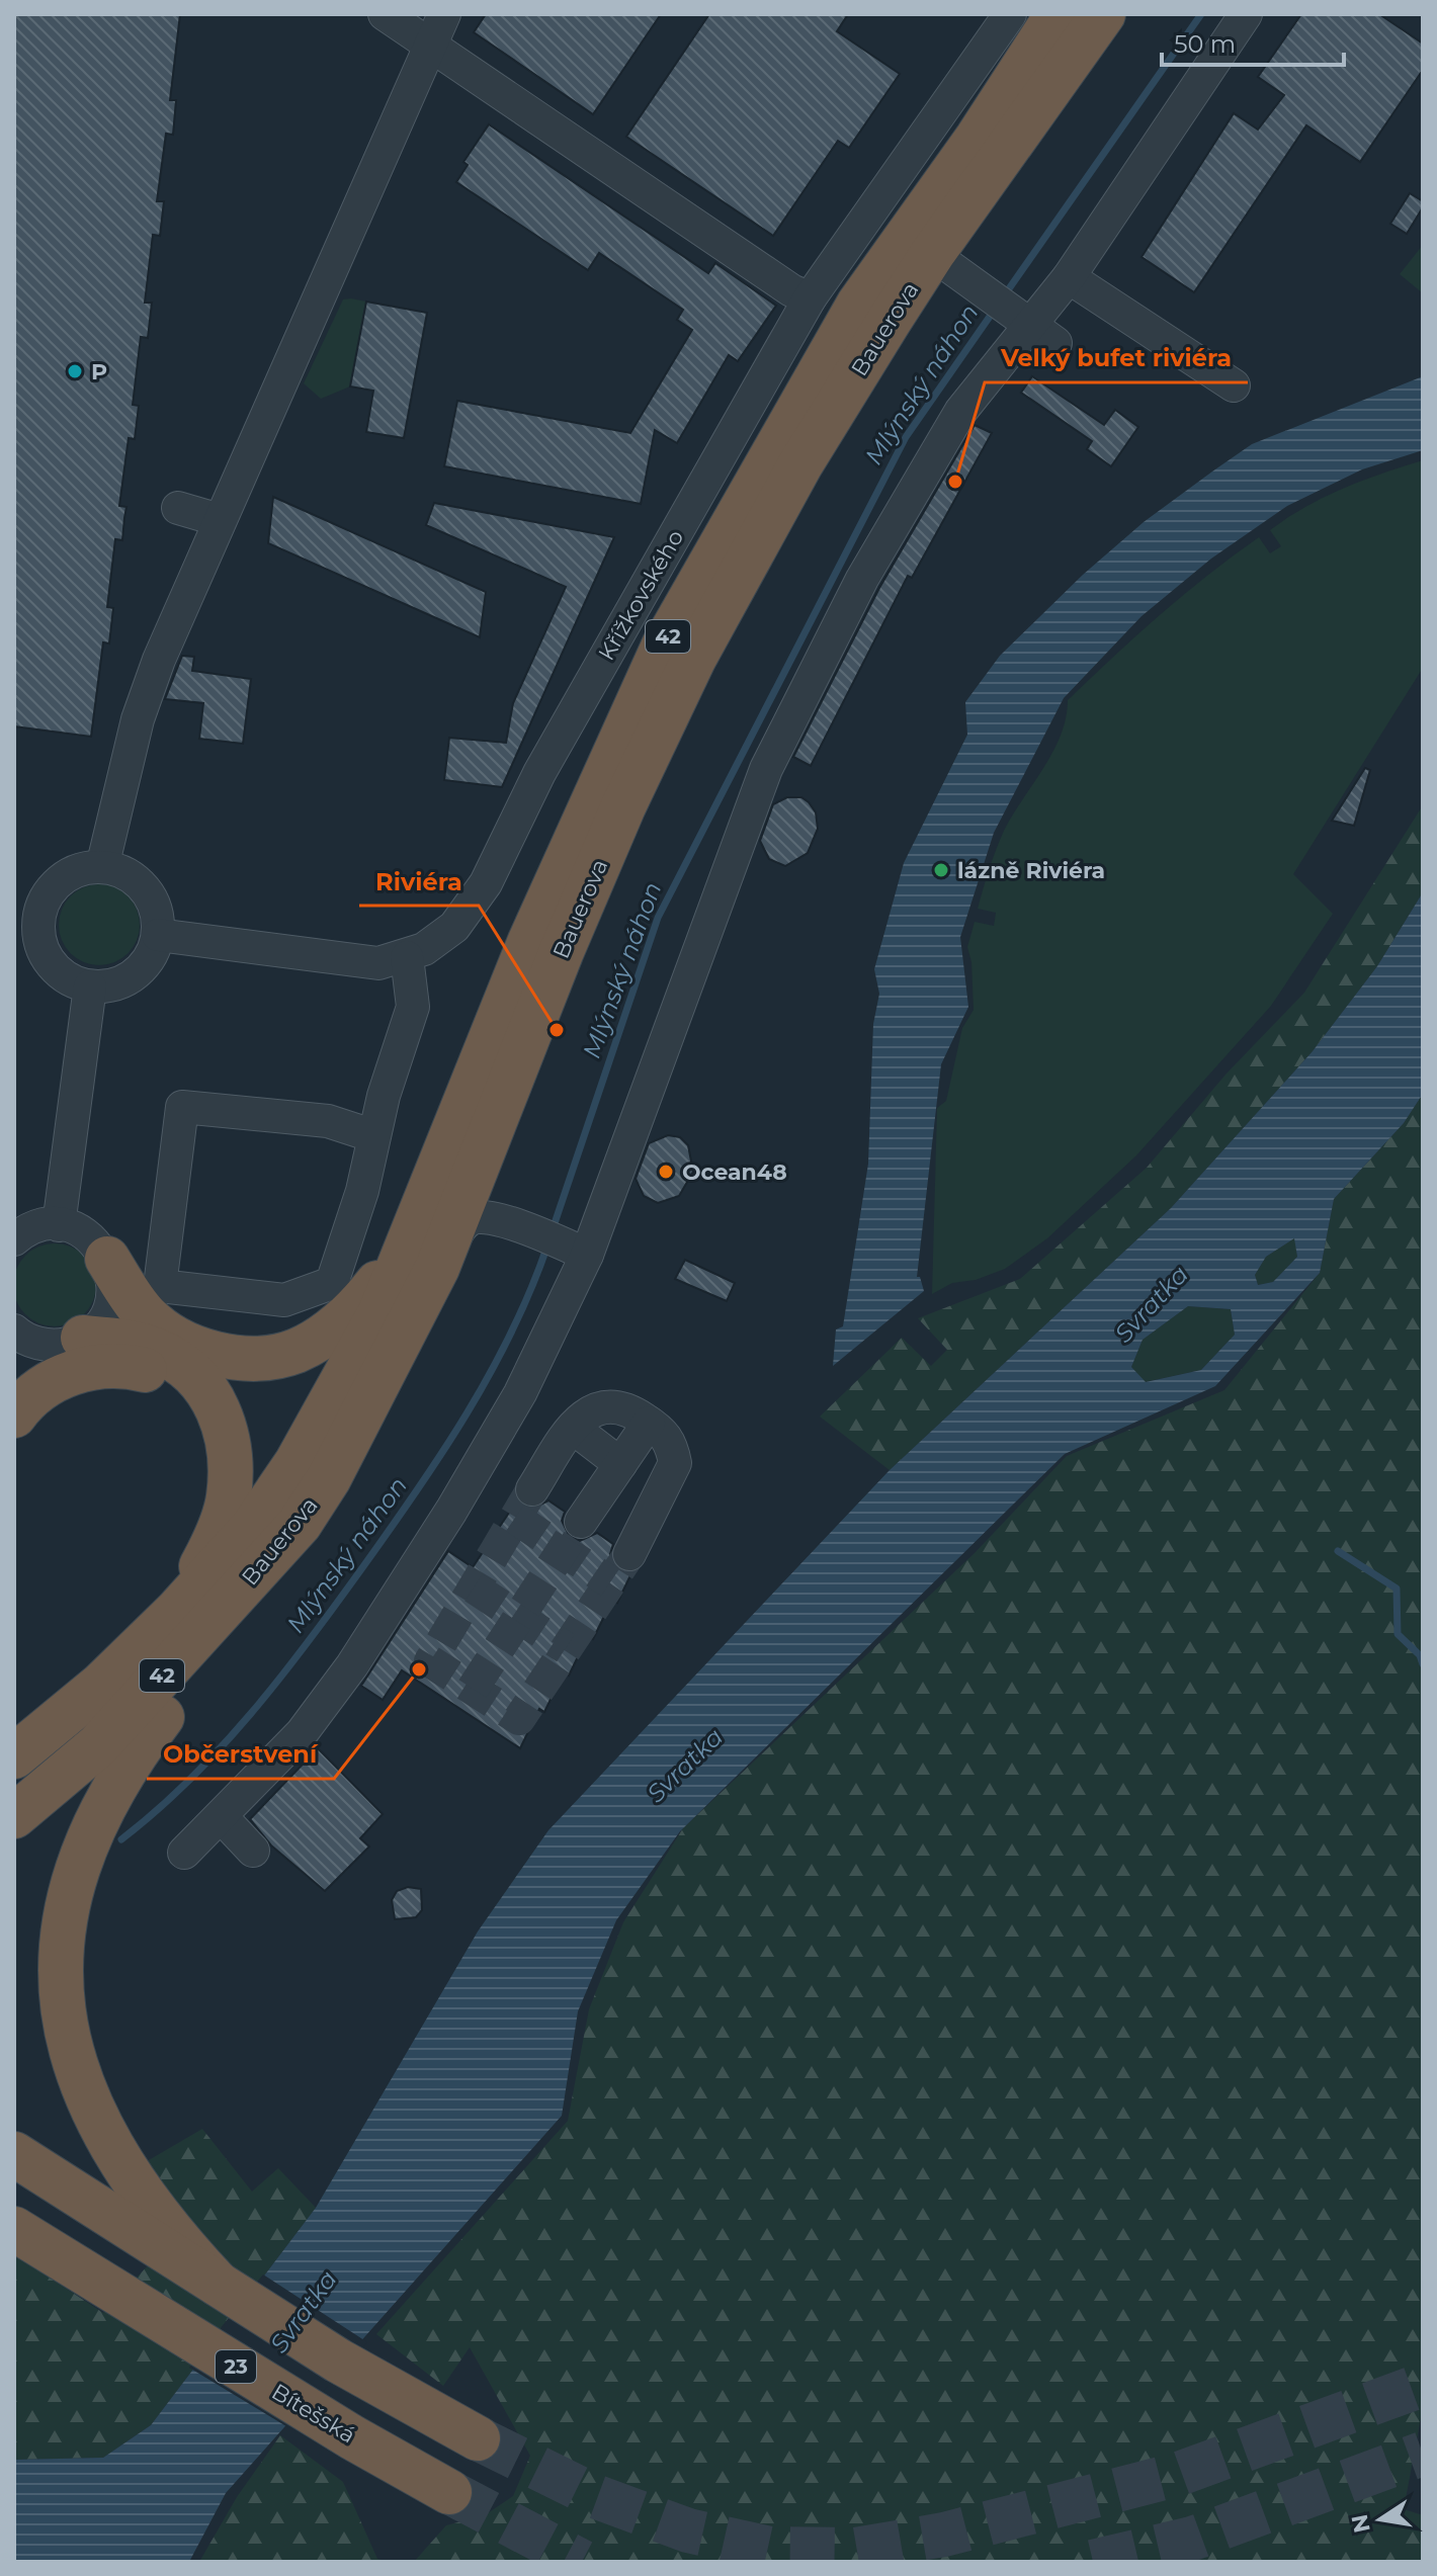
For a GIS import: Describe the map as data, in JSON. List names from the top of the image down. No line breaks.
{"streets":{"highway":["Bauerova","42","23","Bítešská"],"street":["Křížkovského"]},"crossings":[["Bauerova","42"]],"water":["Mlýnský náhon","Svratka"],"places":["P","Velký bufet riviéra","lázně Riviéra","Riviéra","Ocean48","Občerstvení"],"scale_bar":"50 m","north":"left"}
